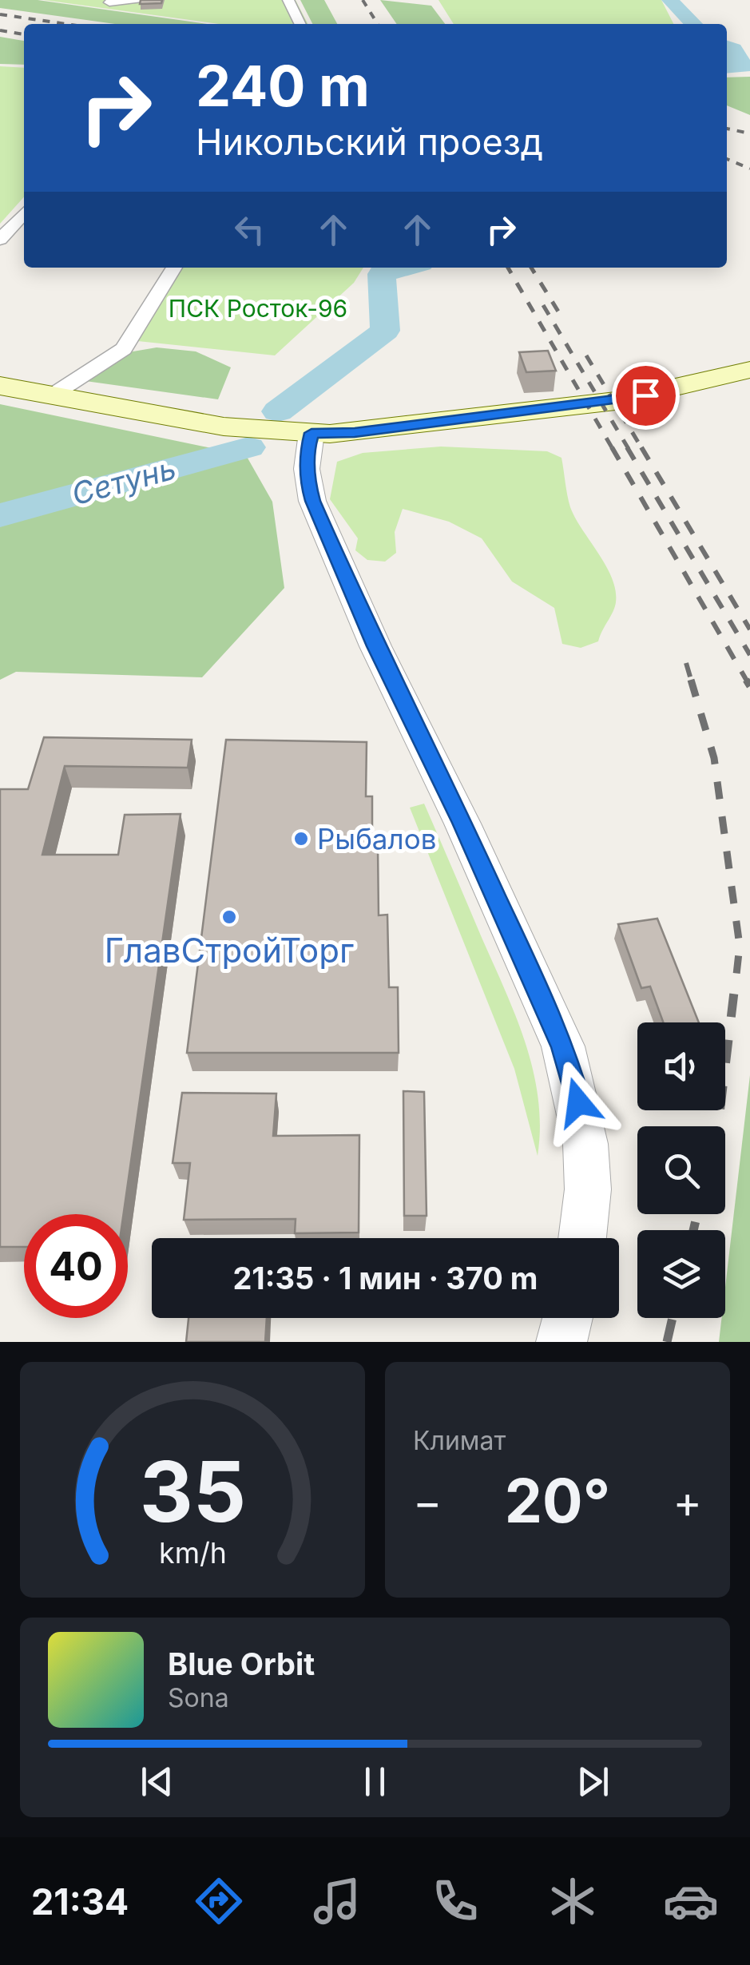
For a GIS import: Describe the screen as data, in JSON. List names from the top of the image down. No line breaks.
{"water":["Сетунь"],"parks":["ПСК Росток-96"],"places":["Рыбалов","ГлавСтройТорг"],"page":{"turn":["240 m","Никольский проезд"],"limit":"40","trip":"21:35 · 1 мин · 370 m","tile":"Климат","heat":["−","20°","+"],"song":["Blue Orbit","Sona"],"tabs":"21:34","gauge":["35","km/h"]}}
